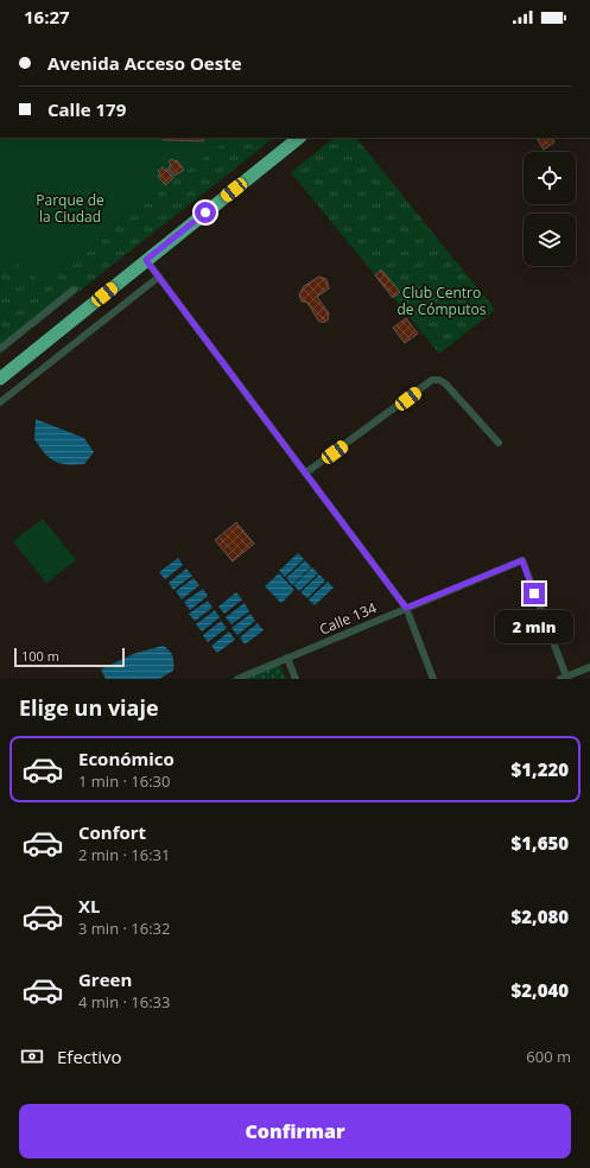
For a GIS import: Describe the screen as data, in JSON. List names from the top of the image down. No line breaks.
{"streets":{"street":["Calle 134"]},"parks":["Parque de la Ciudad","Club Centro de Cómputos"],"scale_bar":"100 m","page":{"status":"16:27","banner":["Avenida Acceso Oeste","Calle 179"],"bubble":"2 min","scale":"100 m","heading":"Elige un viaje","list":[{"name":"Económico","note":"1 min · 16:30","value":"$1,220"},{"name":"Confort","note":"2 min · 16:31","value":"$1,650"},{"name":"XL","note":"3 min · 16:32","value":"$2,080"},{"name":"Green","note":"4 min · 16:33","value":"$2,040"}],"pay":["Efectivo","600 m"],"buttons":"Confirmar"}}
